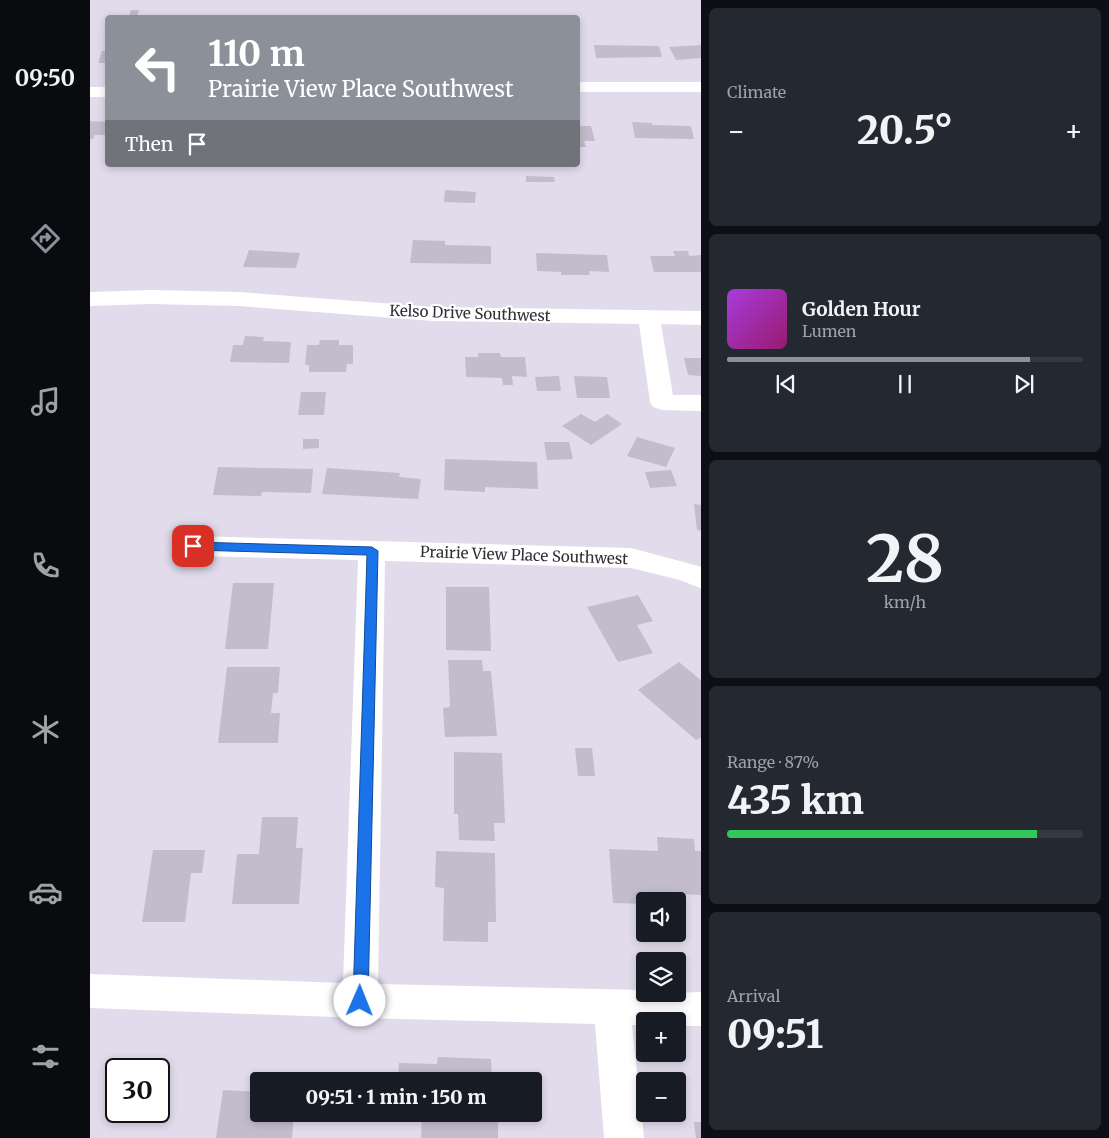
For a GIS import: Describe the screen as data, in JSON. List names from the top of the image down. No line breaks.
{"streets":{"street":["Kelso Drive Southwest","Prairie View Place Southwest"]},"page":{"tabs":"09:50","tile":["Climate",["28","km/h"],["Range · 87%","435 km"],["Arrival","09:51"]],"turn":["110 m","Prairie View Place Southwest"],"heat":["−","20.5°","+"],"then":"Then","song":["Golden Hour","Lumen"],"map_buttons":["+","−"],"limit":"30","trip":"09:51 · 1 min · 150 m"}}
